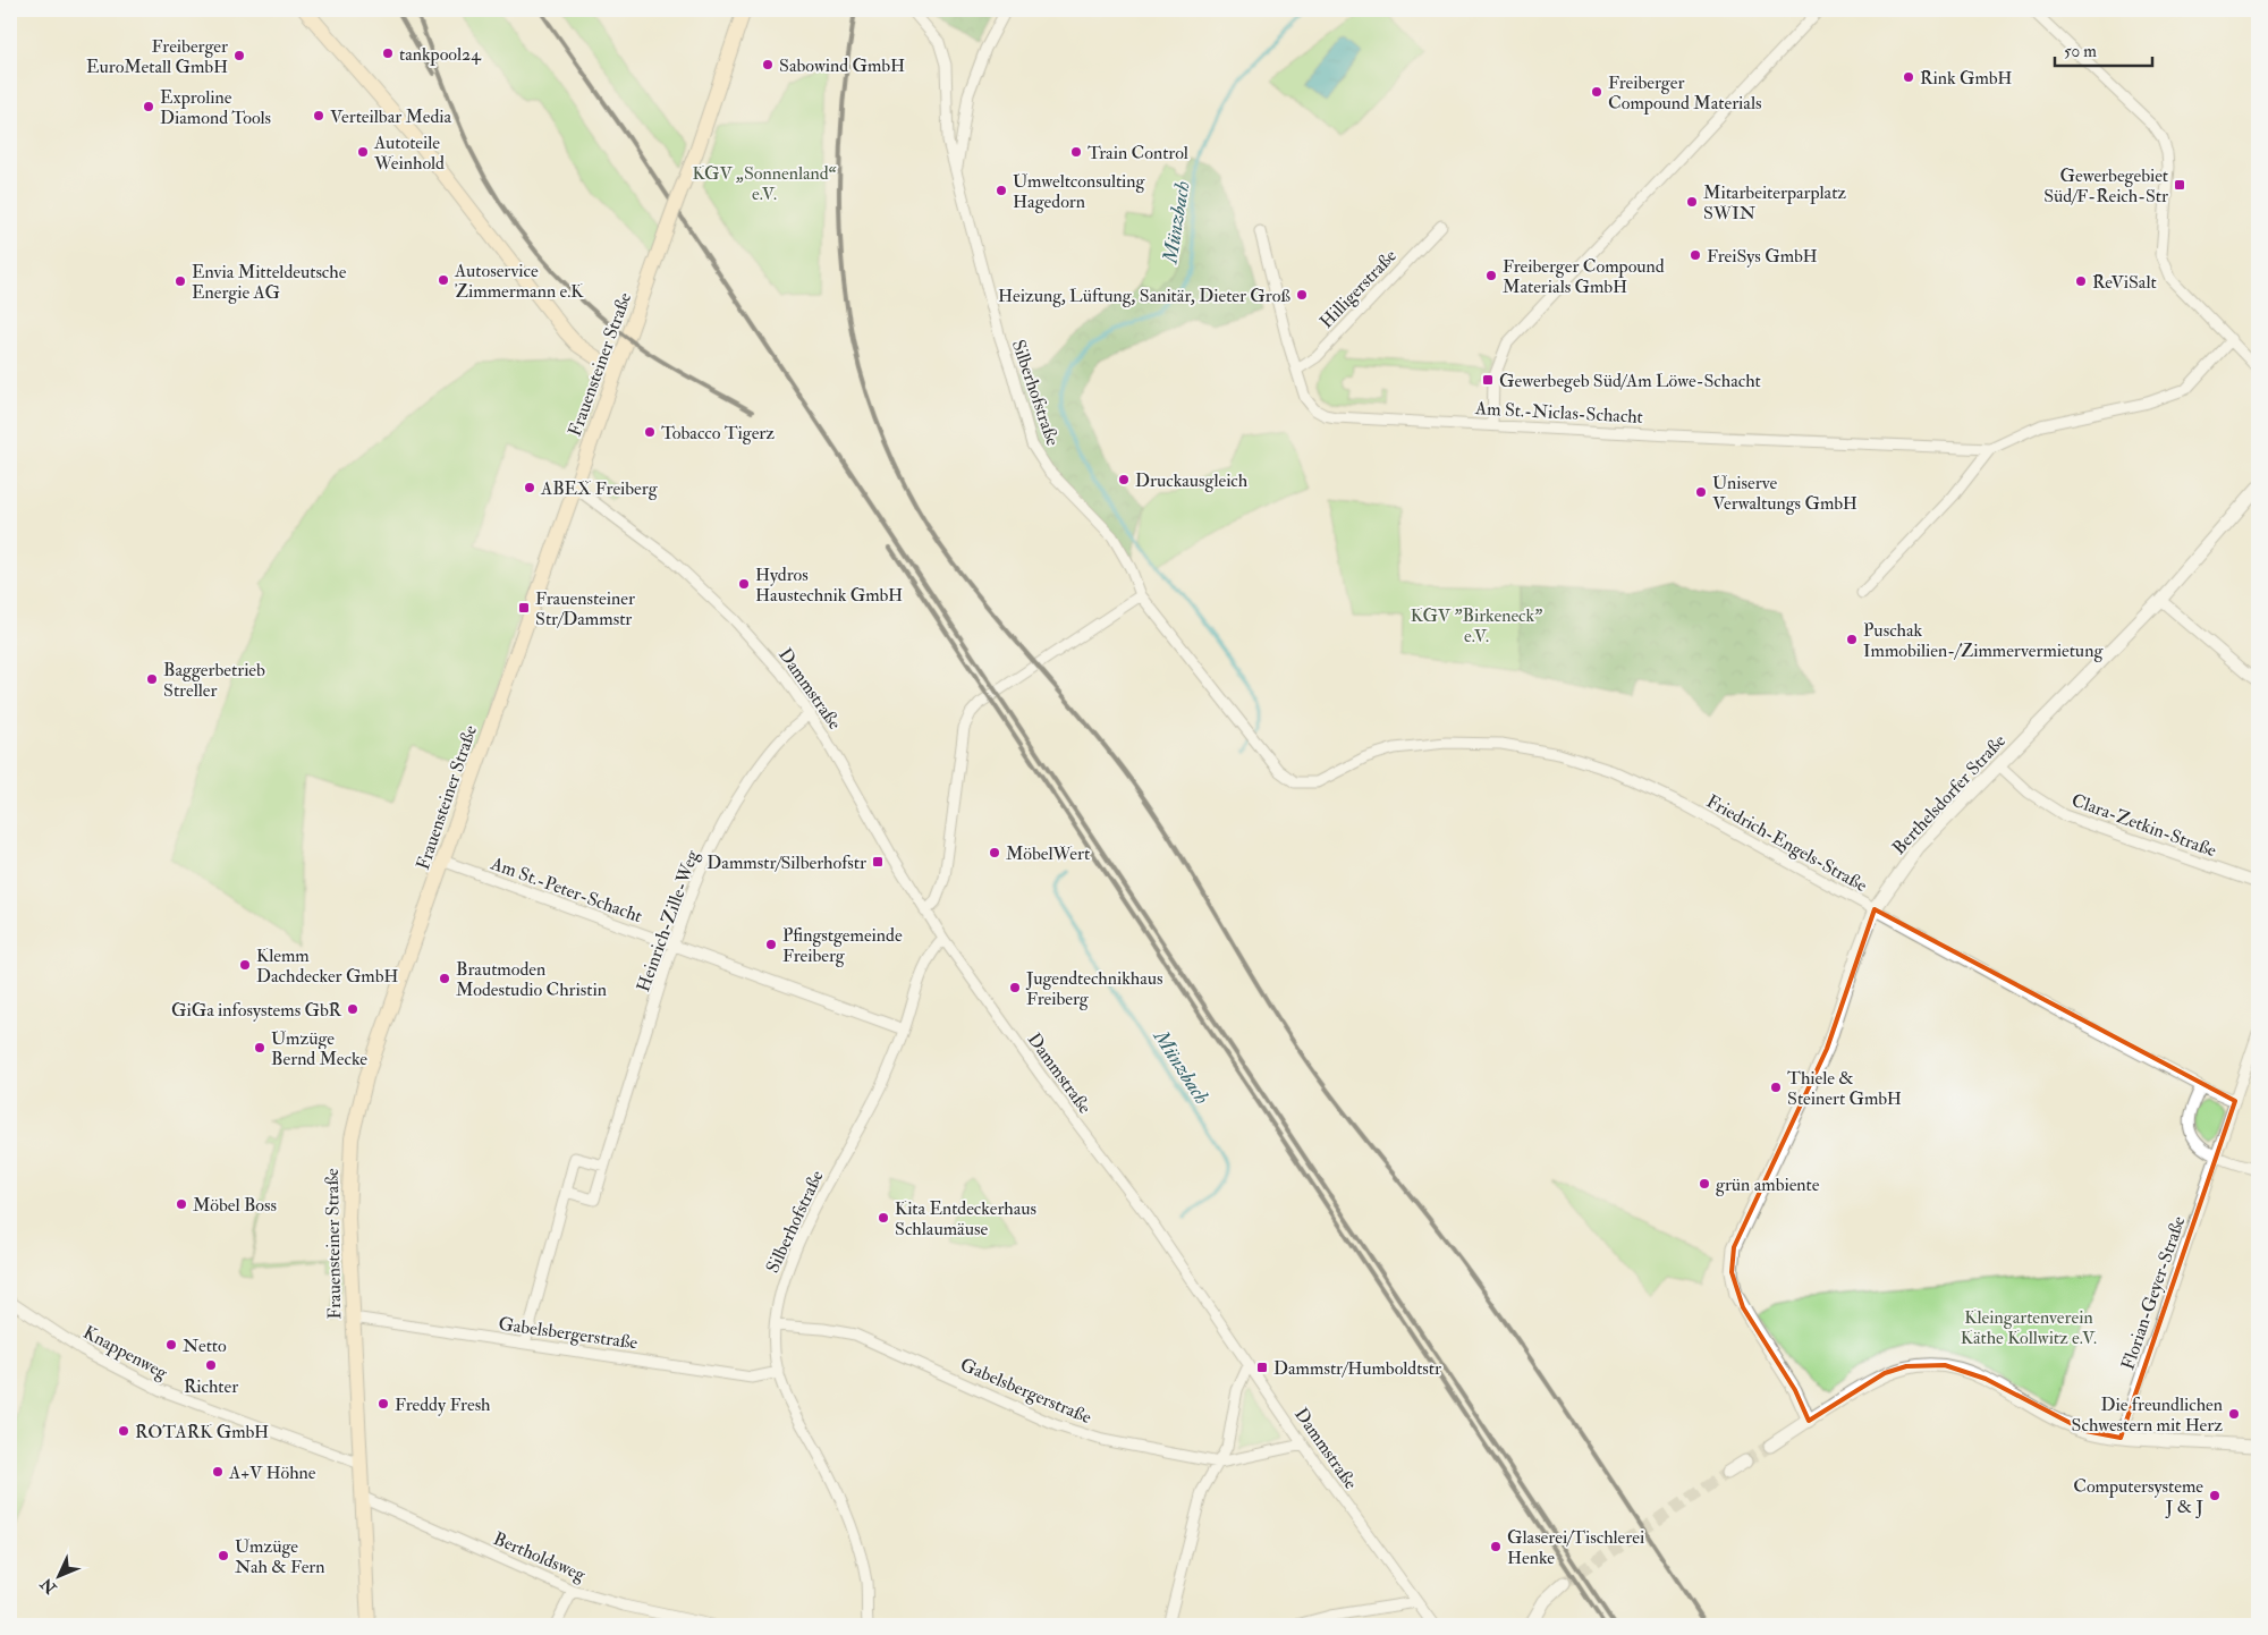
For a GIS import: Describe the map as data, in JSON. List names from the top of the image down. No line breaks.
{"streets":{"main road":["Frauensteiner Straße"],"street":["Hilligerstraße","Silberhofstraße","Am St.-Niclas-Schacht","Dammstraße","Berthelsdorfer Straße","Clara-Zetkin-Straße","Friedrich-Engels-Straße","Am St.-Peter-Schacht","Heinrich-Zille-Weg","Florian-Geyer-Straße","Gabelsbergerstraße","Knappenweg","Bertholdsweg"]},"crossings":[["Hilligerstraße","Am St.-Niclas-Schacht"],["Frauensteiner Straße","Dammstraße"],["Frauensteiner Straße","Am St.-Peter-Schacht"],["Frauensteiner Straße","Gabelsbergerstraße"],["Frauensteiner Straße","Knappenweg"],["Frauensteiner Straße","Bertholdsweg"],["Silberhofstraße","Dammstraße"],["Silberhofstraße","Friedrich-Engels-Straße"],["Silberhofstraße","Am St.-Peter-Schacht"],["Silberhofstraße","Gabelsbergerstraße"],["Dammstraße","Heinrich-Zille-Weg"],["Dammstraße","Gabelsbergerstraße"],["Berthelsdorfer Straße","Clara-Zetkin-Straße"],["Berthelsdorfer Straße","Friedrich-Engels-Straße"],["Friedrich-Engels-Straße","Florian-Geyer-Straße"],["Am St.-Peter-Schacht","Heinrich-Zille-Weg"]],"water":["Münzbach"],"parks":["KGV „Sonnenland“ e.V.","KGV \"Birkeneck\" e.V.","Kleingartenverein Käthe Kollwitz e.V."],"places":{"other":["tankpool24","Freiberger EuroMetall GmbH","Sabowind GmbH","Rink GmbH","Freiberger Compound Materials","Exproline Diamond Tools","Verteilbar Media","Autoteile Weinhold","Train Control","Umweltconsulting Hagedorn","Mitarbeiterparplatz SWIN","FreiSys GmbH","Freiberger Compound Materials GmbH","Autoservice Zimmermann e.K","Envia Mitteldeutsche Energie AG","ReViSalt","Heizung, Lüftung, Sanitär, Dieter Groß","Tobacco Tigerz","Druckausgleich","ABEX Freiberg","Uniserve Verwaltungs GmbH","Hydros Haustechnik GmbH","Puschak Immobilien-/Zimmervermietung","Baggerbetrieb Streller","MöbelWert","Pfingstgemeinde Freiberg","Klemm Dachdecker GmbH","Brautmoden Modestudio Christin","Jugendtechnikhaus Freiberg","GiGa infosystems GbR","Umzüge Bernd Mecke","Thiele & Steinert GmbH","grün ambiente","Möbel Boss","Kita Entdeckerhaus Schlaumäuse","Netto","Richter","Freddy Fresh","Die freundlichen Schwestern mit Herz","ROTARK GmbH","A+V Höhne","Computersysteme J & J","Glaserei/Tischlerei Henke","Umzüge Nah & Fern"],"transit":["Gewerbegebiet Süd/F-Reich-Str","Gewerbegeb Süd/Am Löwe-Schacht","Frauensteiner Str/Dammstr","Dammstr/Silberhofstr","Dammstr/Humboldtstr"]},"scale_bar":"50 m","north":"bottom left"}
